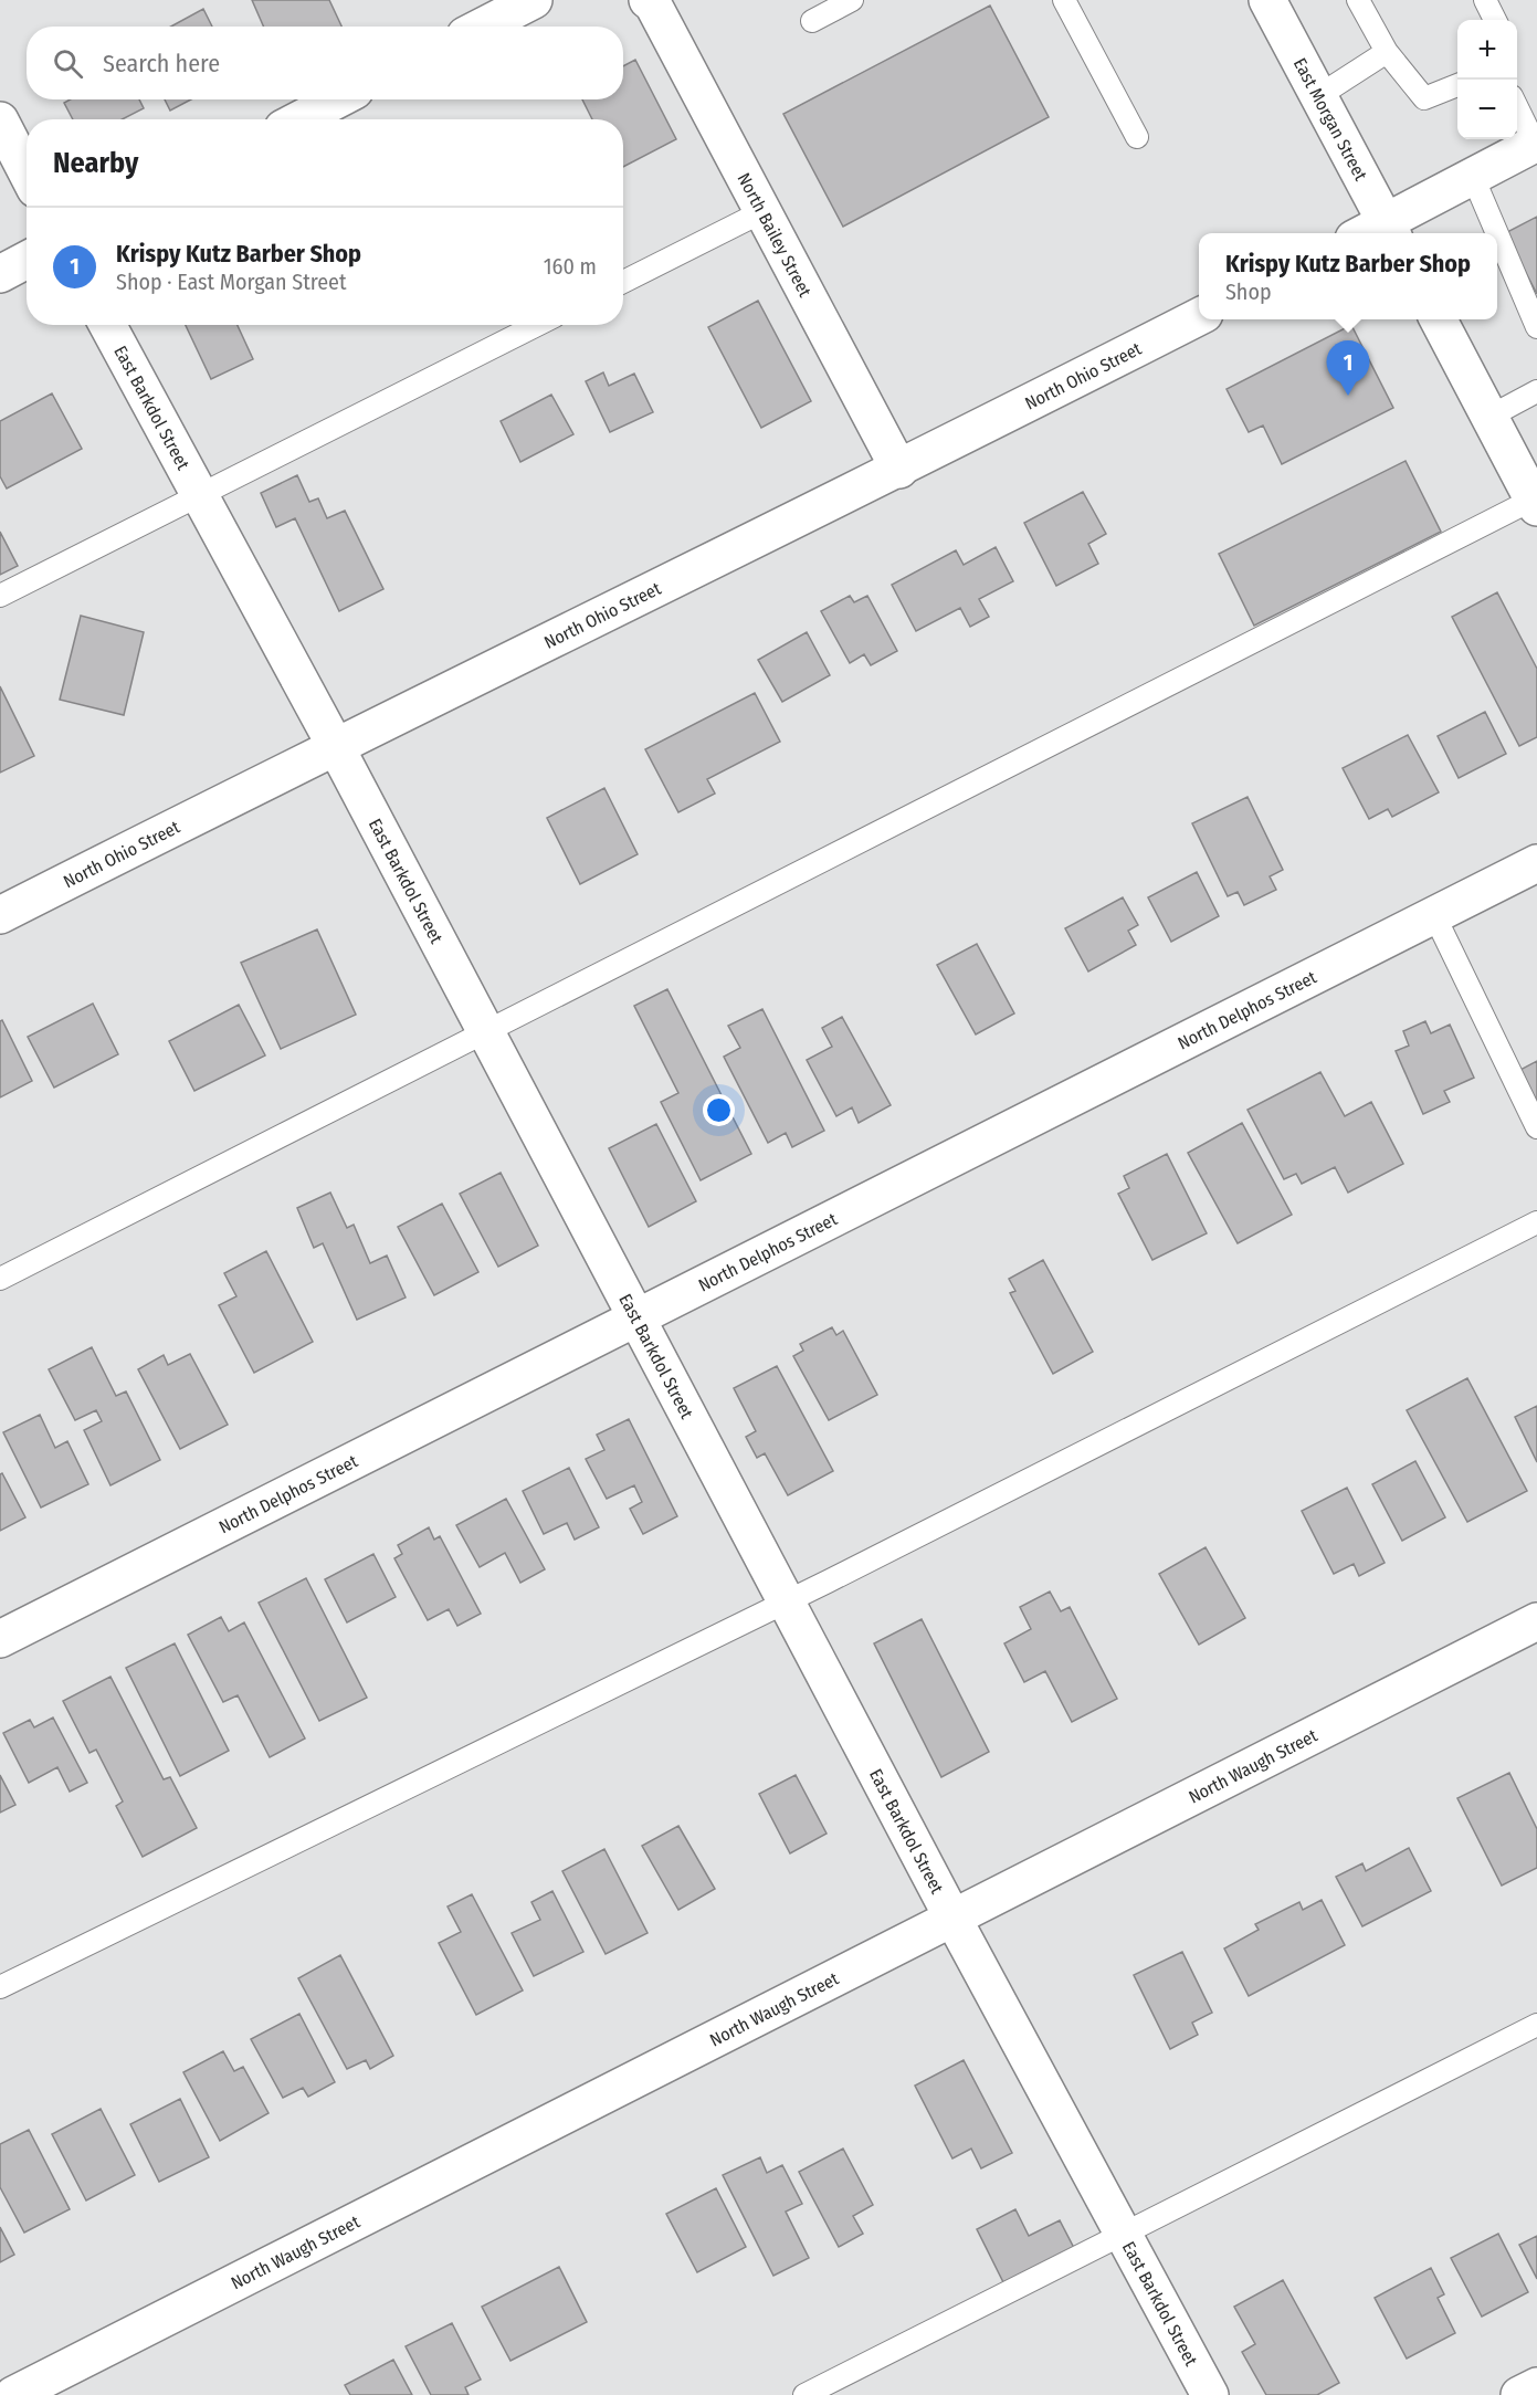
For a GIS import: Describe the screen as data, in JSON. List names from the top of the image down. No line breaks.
{"streets":{"street":["East Morgan Street","North Bailey Street","North Ohio Street","East Barkdol Street","North Delphos Street","North Waugh Street"]},"crossings":[["North Bailey Street","North Ohio Street"],["North Ohio Street","East Barkdol Street"],["East Barkdol Street","North Delphos Street"],["East Barkdol Street","North Waugh Street"]],"page":{"map_buttons":["+","−"],"search":"Search here","heading":"Nearby","list":[{"mark":"1","name":"Krispy Kutz Barber Shop","note":"Shop · East Morgan Street","value":"160 m"}],"popup":["Krispy Kutz Barber Shop","Shop"],"pins":"1"}}
